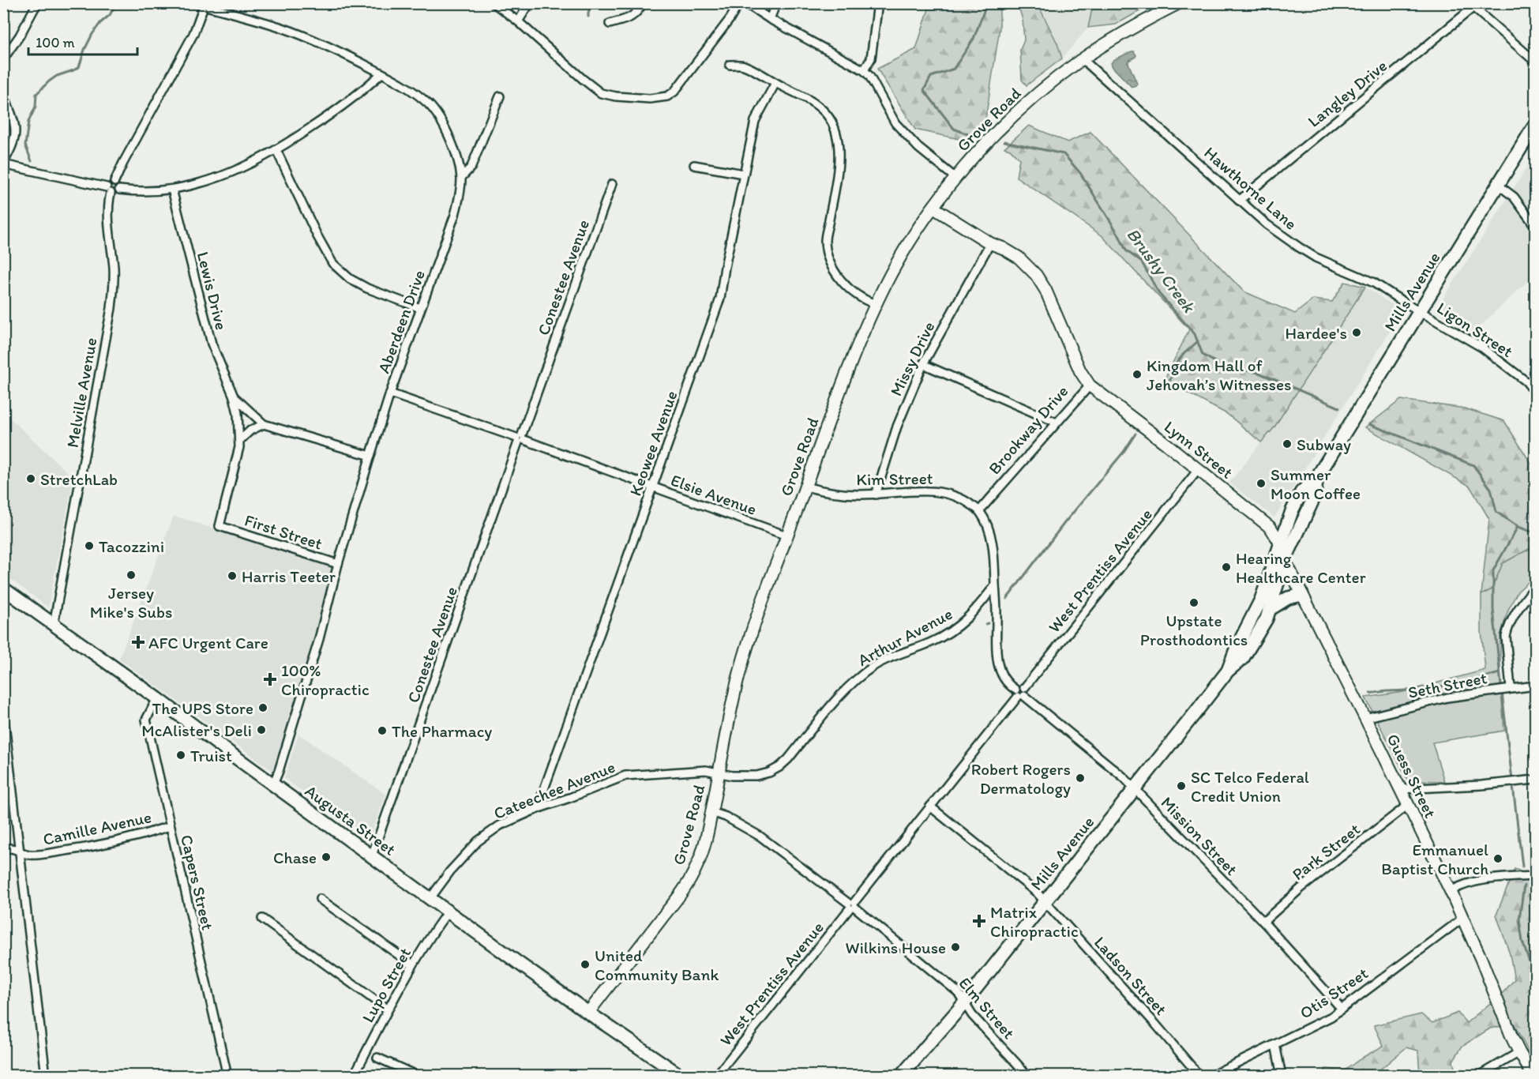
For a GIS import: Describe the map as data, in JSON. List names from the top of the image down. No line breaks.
{"streets":{"main road":["Grove Road","Mills Avenue","Brookway Drive","Lynn Street","Guess Street","Augusta Street"],"street":["Langley Drive","Hawthorne Lane","Conestee Avenue","Lewis Drive","Aberdeen Drive","Ligon Street","Missy Drive","Melville Avenue","Keowee Avenue","Kim Street","Elsie Avenue","First Street","West Prentiss Avenue","Arthur Avenue","Seth Street","Cateechee Avenue","Camille Avenue","Mission Street","Park Street","Capers Street","Ladson Street","Lupo Street","Otis Street","Elm Street"]},"crossings":[["Langley Drive","Hawthorne Lane"],["Grove Road","Hawthorne Lane"],["Grove Road","Brookway Drive"],["Grove Road","Kim Street"],["Grove Road","Elsie Avenue"],["Grove Road","Arthur Avenue"],["Grove Road","Cateechee Avenue"],["Grove Road","Augusta Street"],["Grove Road","Elm Street"],["Hawthorne Lane","Mills Avenue"],["Hawthorne Lane","Ligon Street"],["Conestee Avenue","Elsie Avenue"],["Conestee Avenue","Augusta Street"],["Mills Avenue","Ligon Street"],["Mills Avenue","Lynn Street"],["Mills Avenue","Guess Street"],["Mills Avenue","Mission Street"],["Mills Avenue","Ladson Street"],["Mills Avenue","Elm Street"],["Aberdeen Drive","Elsie Avenue"],["Aberdeen Drive","First Street"],["Aberdeen Drive","Augusta Street"],["Missy Drive","Brookway Drive"],["Missy Drive","Kim Street"],["Melville Avenue","Augusta Street"],["Brookway Drive","Lynn Street"],["Brookway Drive","Kim Street"],["Keowee Avenue","Elsie Avenue"],["Keowee Avenue","Cateechee Avenue"],["Lynn Street","West Prentiss Avenue"],["Lynn Street","Guess Street"],["West Prentiss Avenue","Mission Street"],["West Prentiss Avenue","Ladson Street"],["West Prentiss Avenue","Elm Street"],["Arthur Avenue","Cateechee Avenue"],["Arthur Avenue","Mission Street"],["Seth Street","Guess Street"],["Guess Street","Park Street"],["Guess Street","Otis Street"],["Cateechee Avenue","Augusta Street"],["Augusta Street","Capers Street"],["Augusta Street","Lupo Street"],["Camille Avenue","Capers Street"],["Mission Street","Park Street"],["Mission Street","Otis Street"]],"water":["Brushy Creek"],"places":{"other":["Hardee's","Kingdom Hall of Jehovah’s Witnesses","Subway","StretchLab","Summer Moon Coffee","Tacozzini","Hearing Healthcare Center","Jersey Mike's Subs","Harris Teeter","Upstate Prosthodontics","The UPS Store","McAlister's Deli","The Pharmacy","Truist","Robert Rogers Dermatology","SC Telco Federal Credit Union","Chase","Emmanuel Baptist Church","Wilkins House","United Community Bank"],"health":["AFC Urgent Care","100% Chiropractic","Matrix Chiropractic"]},"scale_bar":"100 m"}
